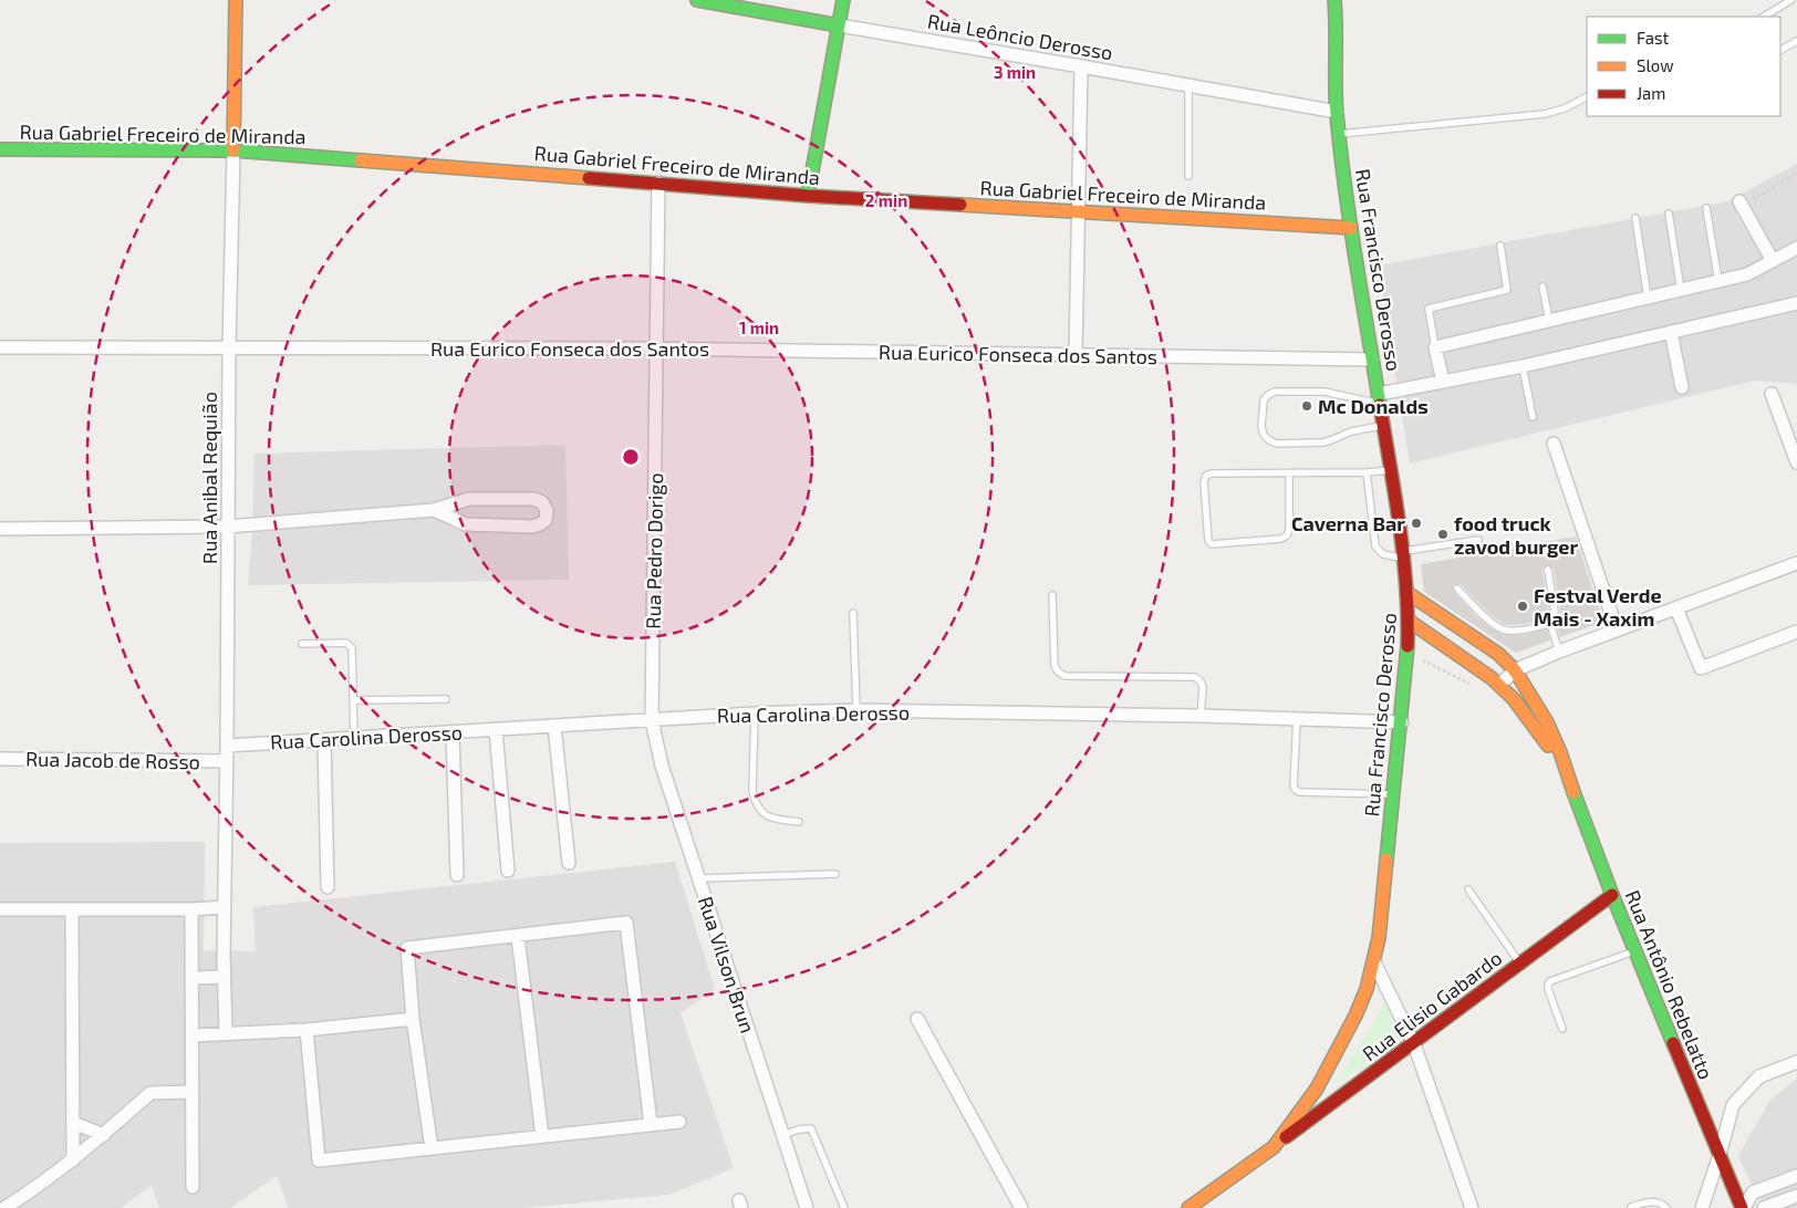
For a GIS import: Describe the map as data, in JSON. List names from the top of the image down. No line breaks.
{"streets":{"street":["Rua Leôncio Derosso","Rua Gabriel Freceiro de Miranda","Rua Francisco Derosso","Rua Eurico Fonseca dos Santos","Rua Anibal Requião","Rua Pedro Dorigo","Rua Carolina Derosso","Rua Jacob de Rosso","Rua Vilson Brun","Rua Antônio Rebelatto","Rua Elisio Gabardo"]},"crossings":[["Rua Leôncio Derosso","Rua Francisco Derosso"],["Rua Gabriel Freceiro de Miranda","Rua Francisco Derosso"],["Rua Gabriel Freceiro de Miranda","Rua Anibal Requião"],["Rua Gabriel Freceiro de Miranda","Rua Pedro Dorigo"],["Rua Francisco Derosso","Rua Eurico Fonseca dos Santos"],["Rua Francisco Derosso","Rua Carolina Derosso"],["Rua Francisco Derosso","Rua Antônio Rebelatto"],["Rua Francisco Derosso","Rua Elisio Gabardo"],["Rua Eurico Fonseca dos Santos","Rua Anibal Requião"],["Rua Eurico Fonseca dos Santos","Rua Pedro Dorigo"],["Rua Anibal Requião","Rua Carolina Derosso"],["Rua Anibal Requião","Rua Jacob de Rosso"],["Rua Pedro Dorigo","Rua Carolina Derosso"],["Rua Pedro Dorigo","Rua Vilson Brun"],["Rua Carolina Derosso","Rua Vilson Brun"],["Rua Antônio Rebelatto","Rua Elisio Gabardo"]],"places":["Mc Donalds","Caverna Bar","food truck zavod burger","Festval Verde Mais - Xaxim"],"legend":["Fast","Slow","Jam"],"rings":["3 min","2 min","1 min"]}
